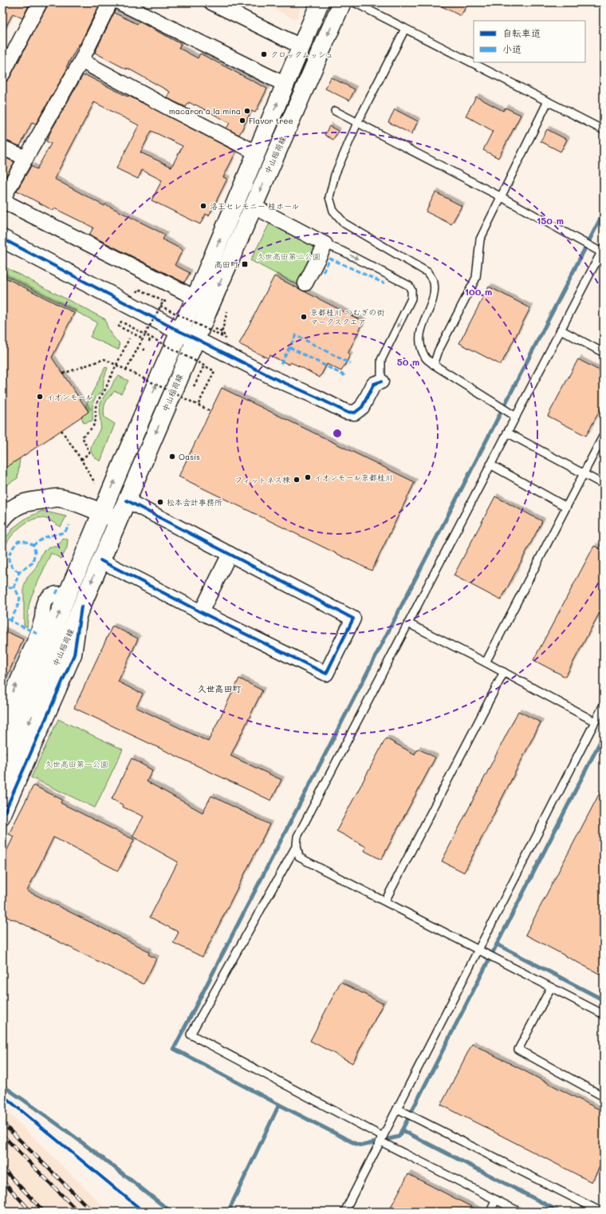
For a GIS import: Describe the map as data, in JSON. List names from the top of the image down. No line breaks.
{"streets":{"main road":["中山稲荷線"]},"districts":["久世高田町"],"parks":["久世高田第二公園","久世高田第一公園"],"places":{"other":["クロックムッシュ","macaron à la mina","Flavor tree","洛王セレモニー 桂ホール","京都桂川 つむぎの街 マークスクエア","イオンモール","Oasis","イオンモール京都桂川","フィットネス棟","松本会計事務所"],"transit":["高田町"]},"legend":["自転車道","小道"],"rings":["150 m","100 m","50 m"]}
